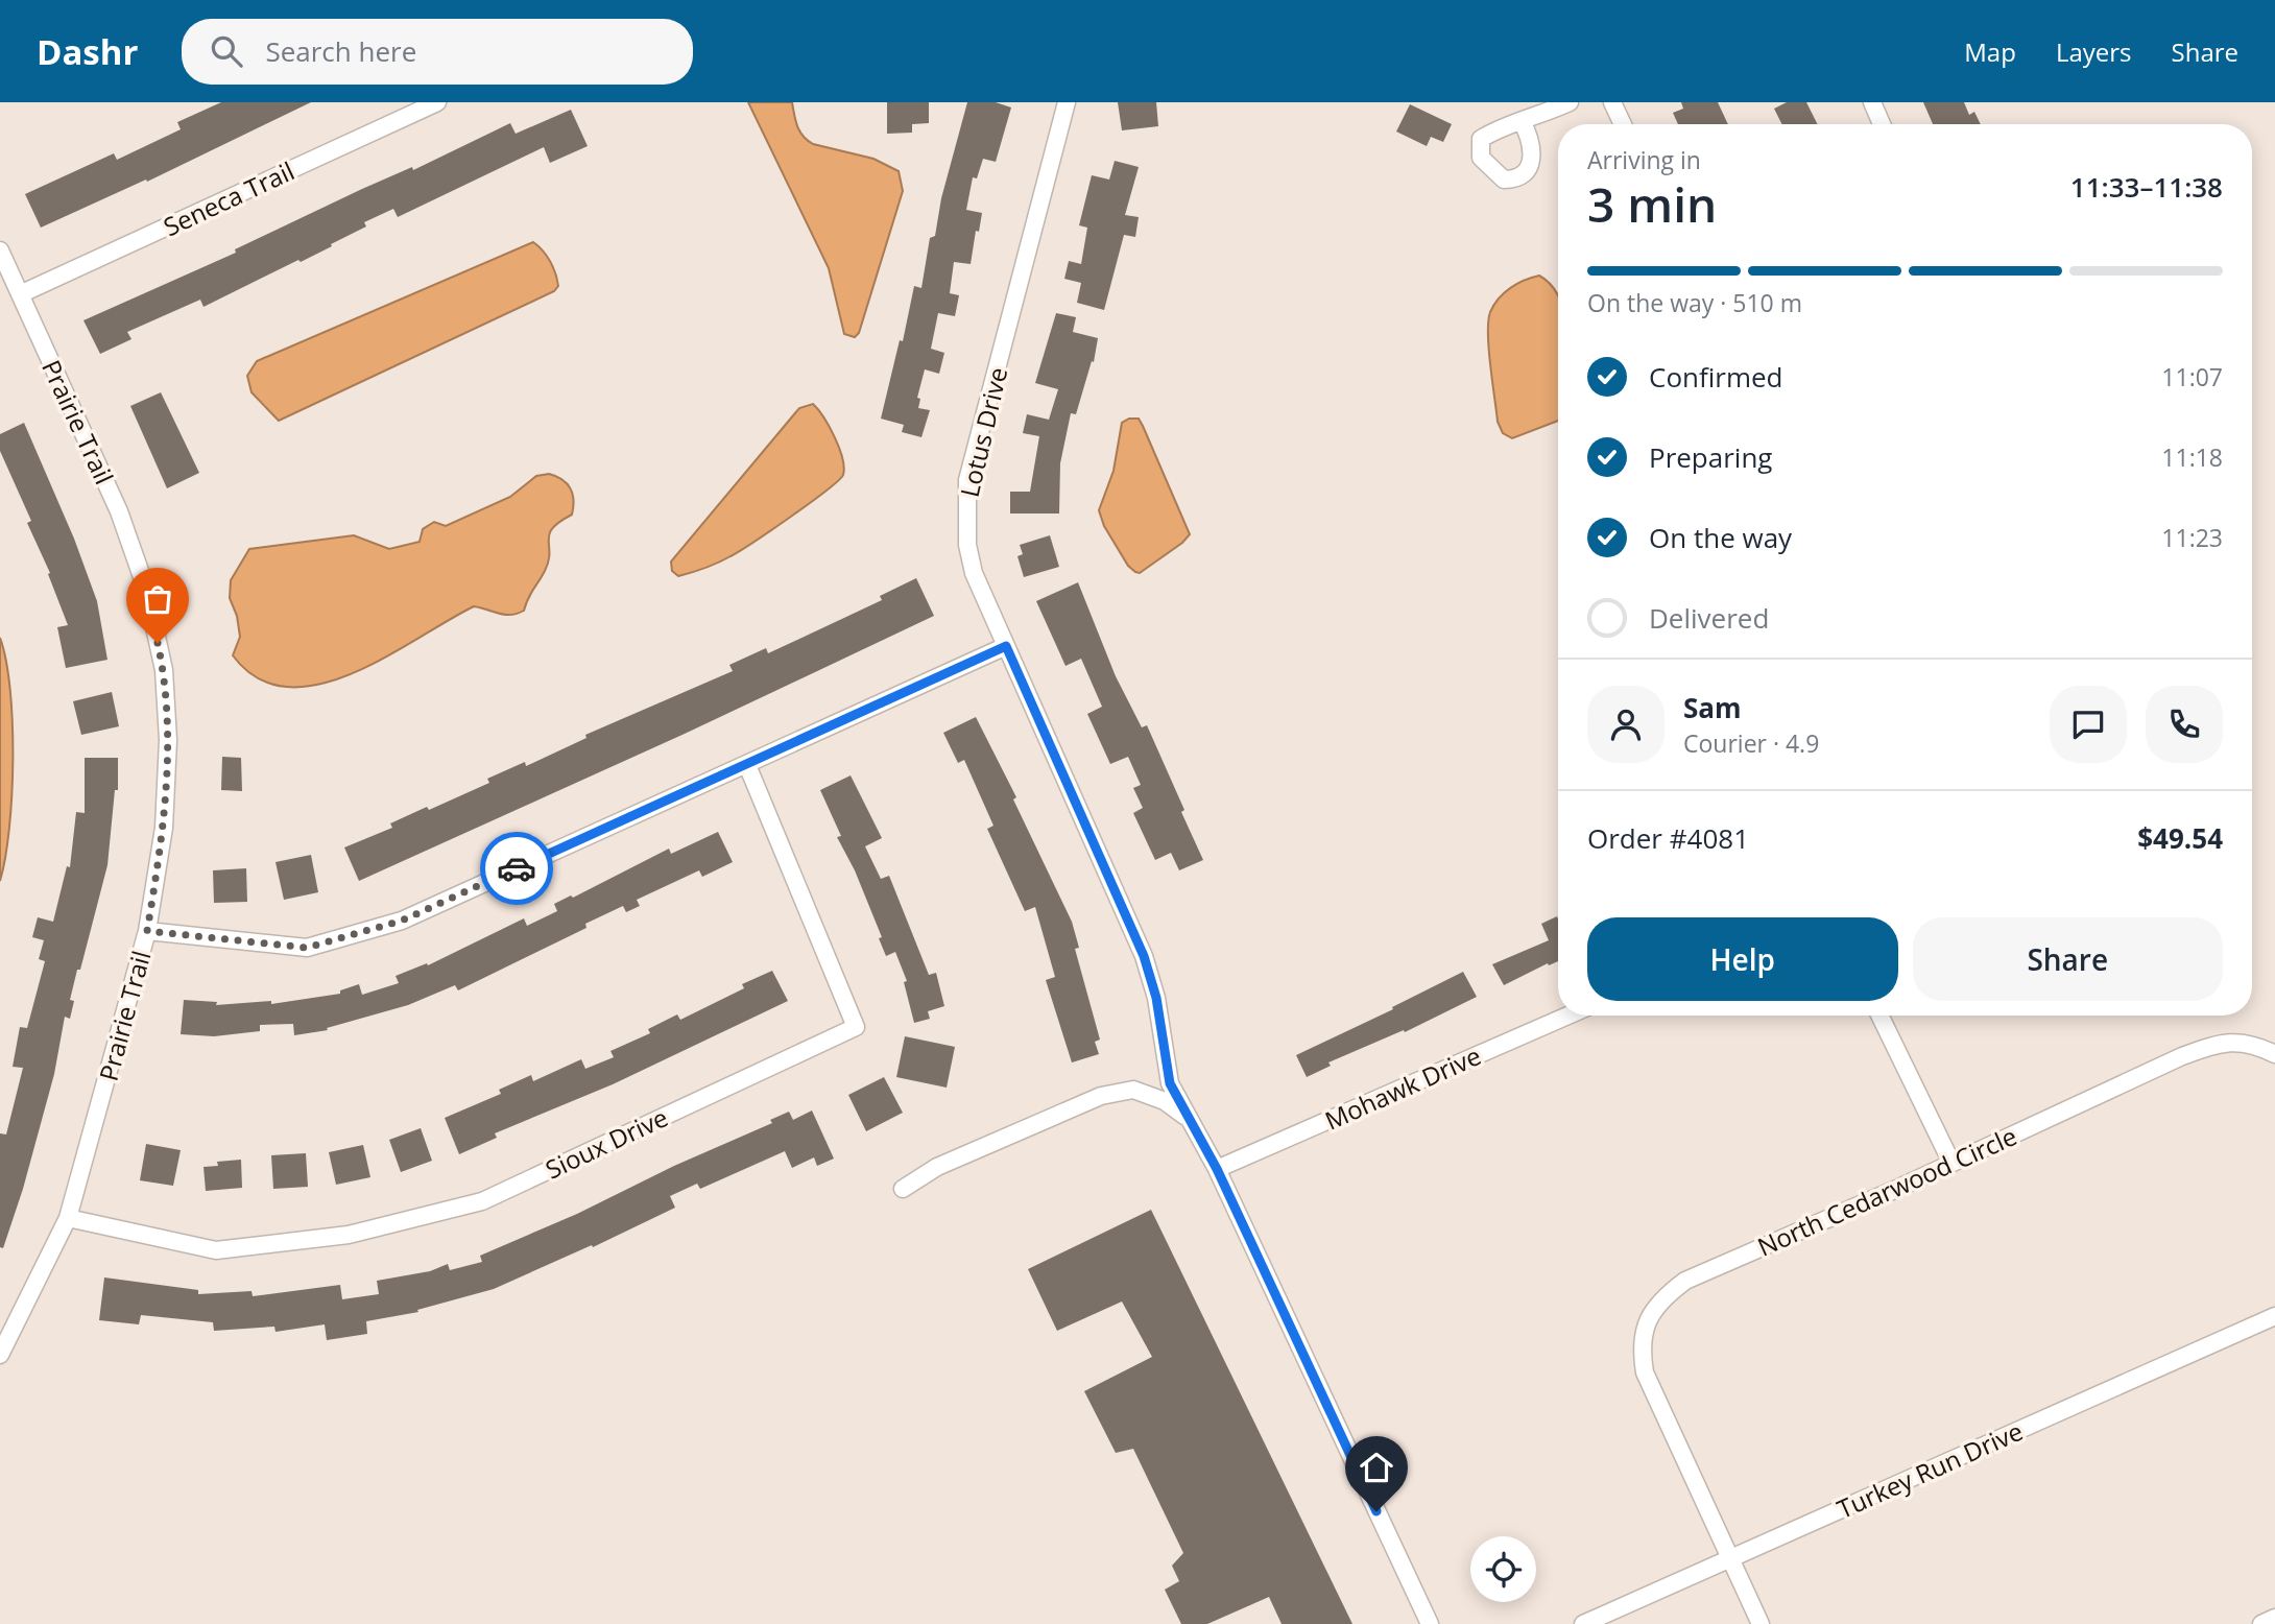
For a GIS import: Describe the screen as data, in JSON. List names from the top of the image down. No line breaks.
{"streets":{"street":["Seneca Trail","Prairie Trail","Lotus Drive","Mohawk Drive","Sioux Drive","North Cedarwood Circle","Turkey Run Drive"]},"crossings":[["Seneca Trail","Prairie Trail"],["Prairie Trail","Sioux Drive"],["Lotus Drive","Mohawk Drive"],["North Cedarwood Circle","Turkey Run Drive"]],"page":{"header":"Dashr","search":"Search here","nav":["Map","Layers","Share"],"heading":["3 min","Arriving in","11:33–11:38"],"panel":["Sam","Courier · 4.9","Order #4081","$49.54"],"bar":"On the way · 510 m","list":[["Confirmed","11:07"],["Preparing","11:18"],["On the way","11:23"],"Delivered"],"buttons":["Help","Share"]}}
